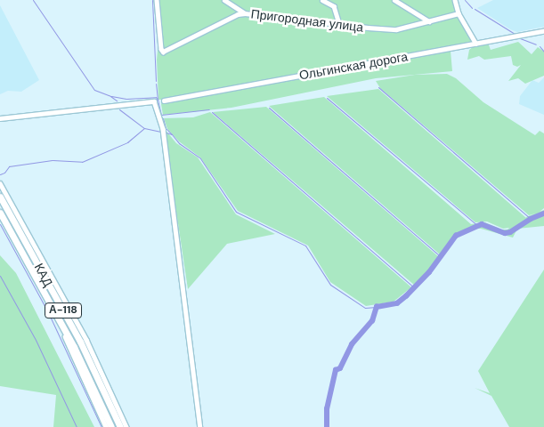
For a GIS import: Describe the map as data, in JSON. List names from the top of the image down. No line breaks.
{"streets":{"highway":["КАД","А-118"],"street":["Пригородная улица","Ольгинская дорога"]}}
